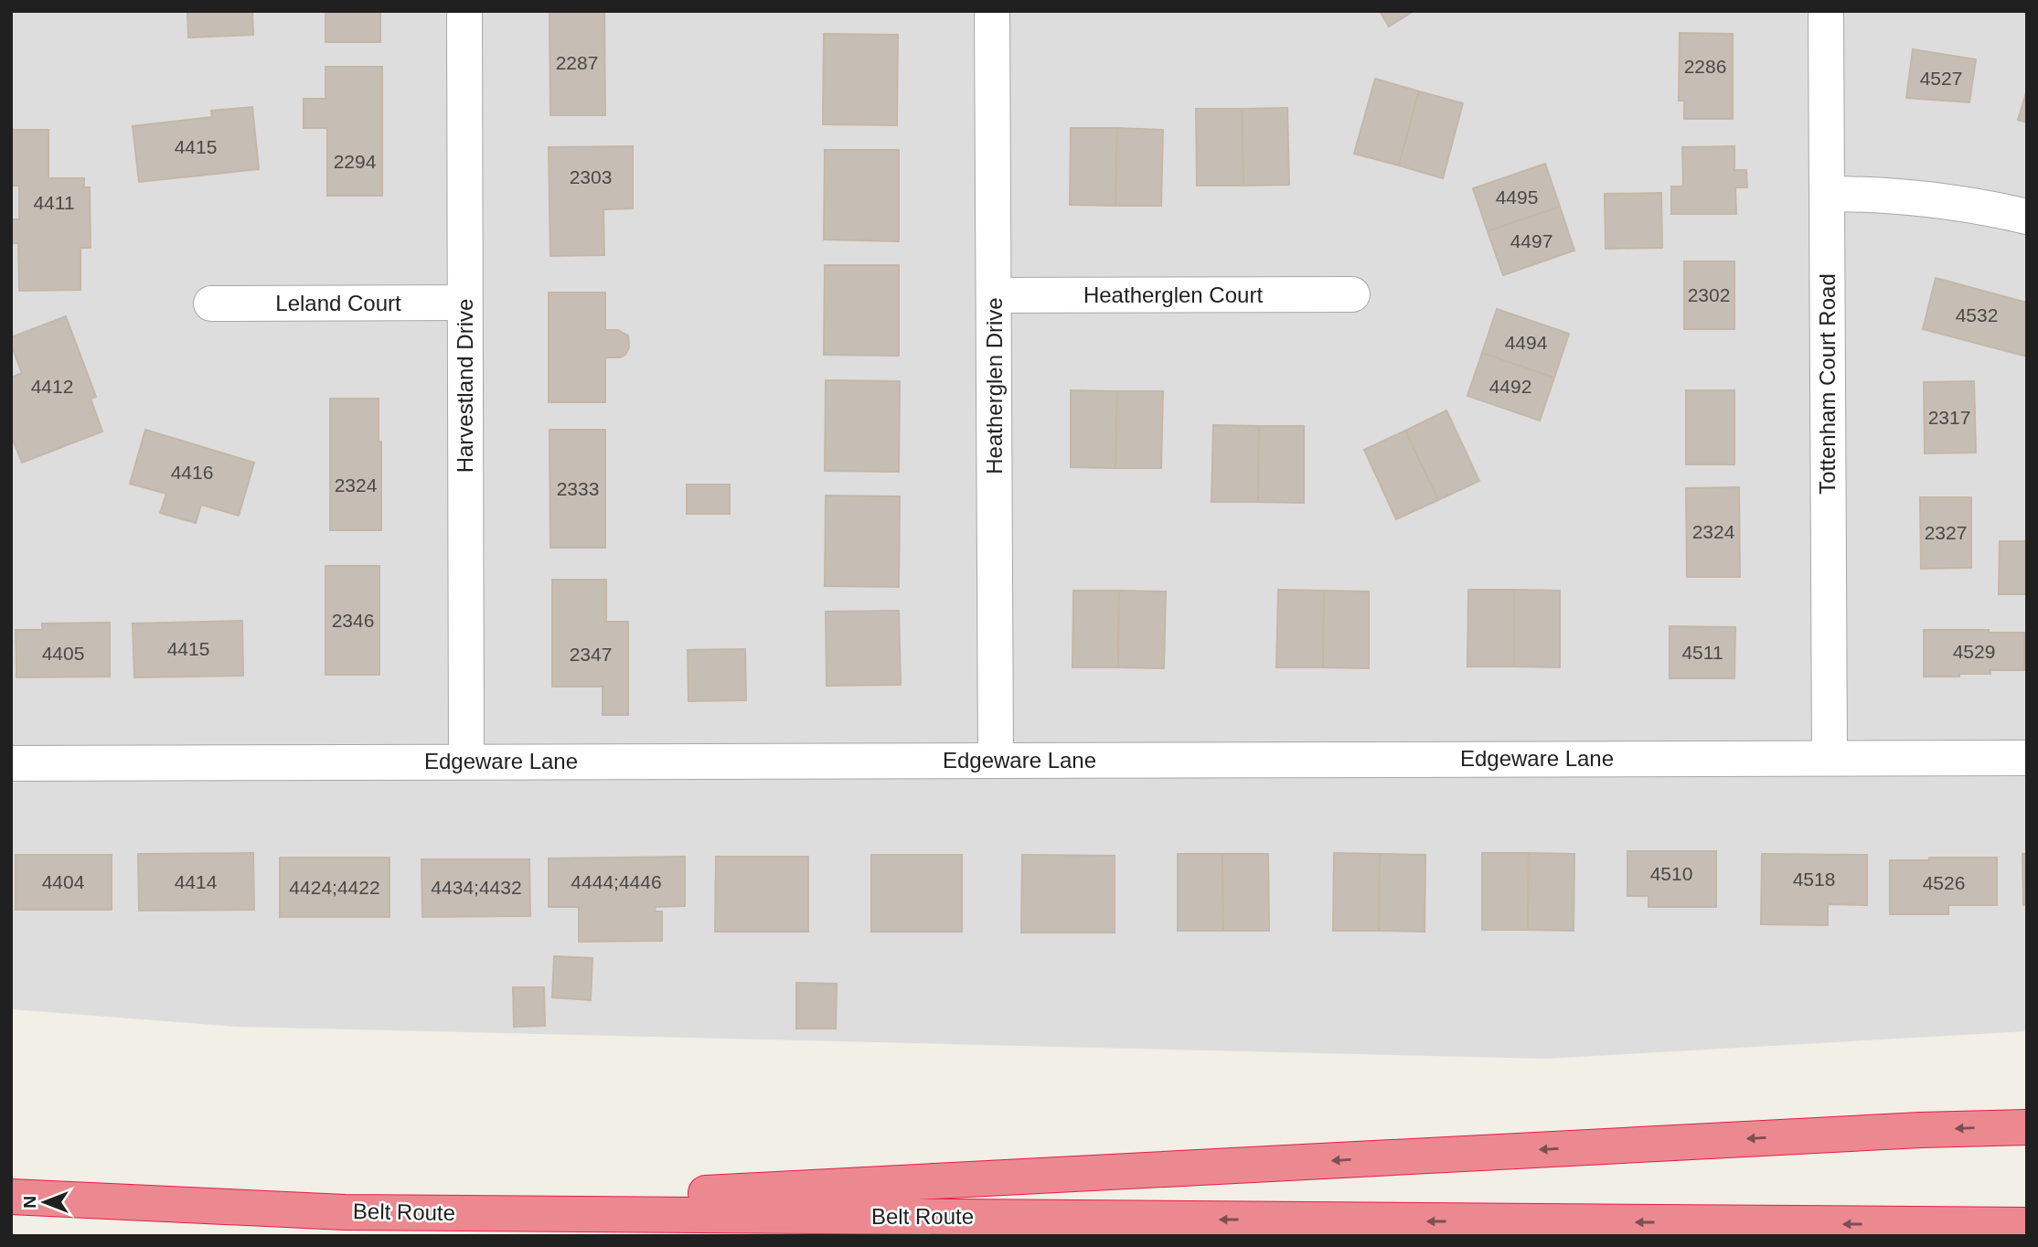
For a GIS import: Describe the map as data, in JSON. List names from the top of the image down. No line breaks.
{"streets":{"highway":["Belt Route"],"street":["Heatherglen Court","Leland Court","Tottenham Court Road","Harvestland Drive","Heatherglen Drive","Edgeware Lane"]},"crossings":[["Heatherglen Court","Heatherglen Drive"],["Leland Court","Harvestland Drive"],["Tottenham Court Road","Edgeware Lane"],["Harvestland Drive","Edgeware Lane"],["Heatherglen Drive","Edgeware Lane"]],"house_numbers":["2287","2286","4527","4415","2294","2303","4495","4411","4497","2302","4532","4494","4412","4492","2317","4416","2324","2333","2324","2327","2346","4415","4529","4511","4405","2347","4510","4518","4404","4414","4444;4446","4526","4424;4422","4434;4432"],"north":"left"}
